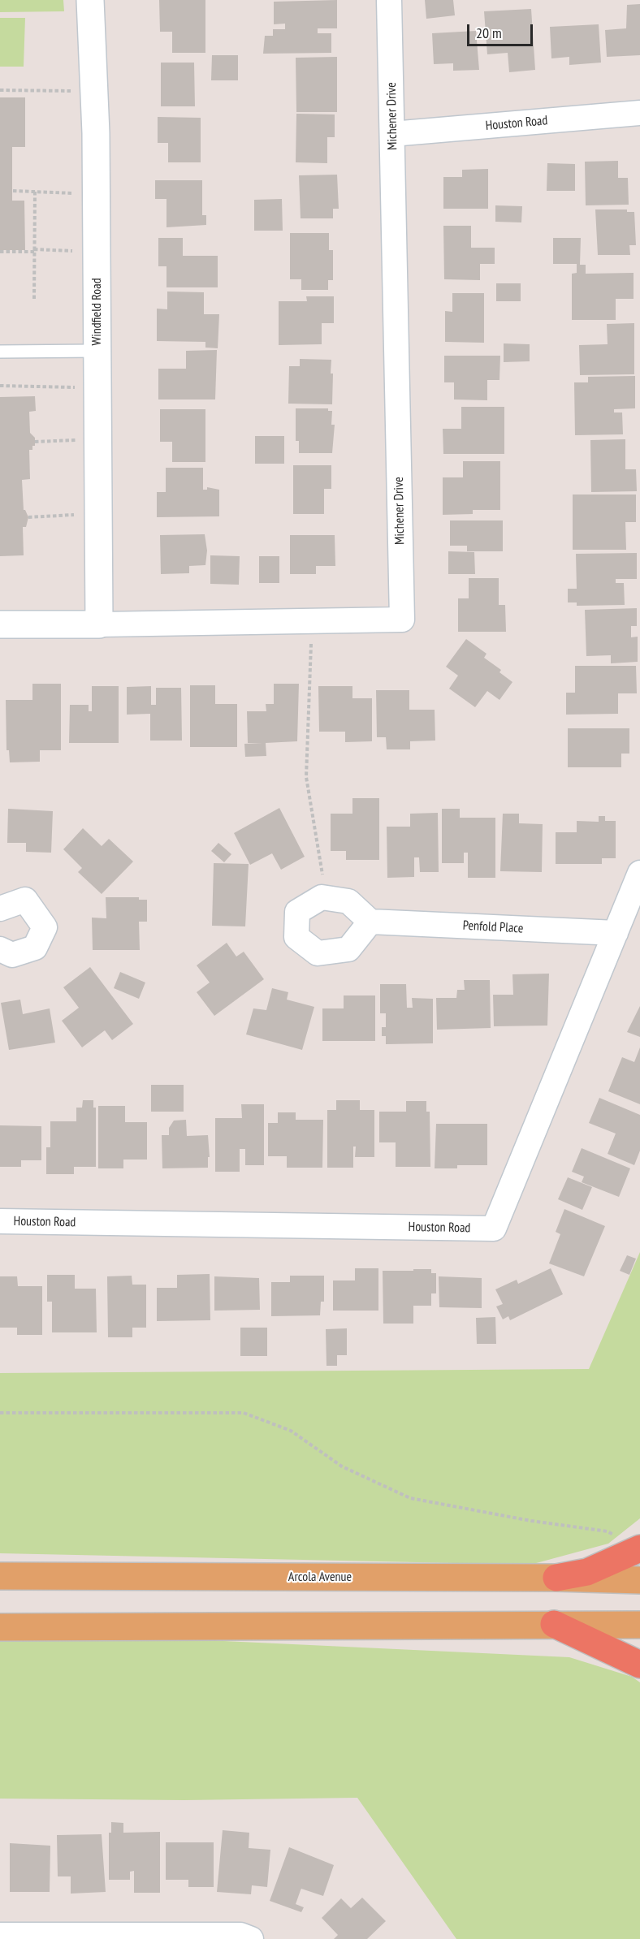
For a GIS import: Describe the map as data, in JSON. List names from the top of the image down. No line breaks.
{"streets":{"main road":["Arcola Avenue"],"street":["Michener Drive","Houston Road","Windfield Road","Penfold Place"]},"crossings":[["Michener Drive","Houston Road"],["Michener Drive","Windfield Road"],["Houston Road","Penfold Place"]],"scale_bar":"20 m"}
